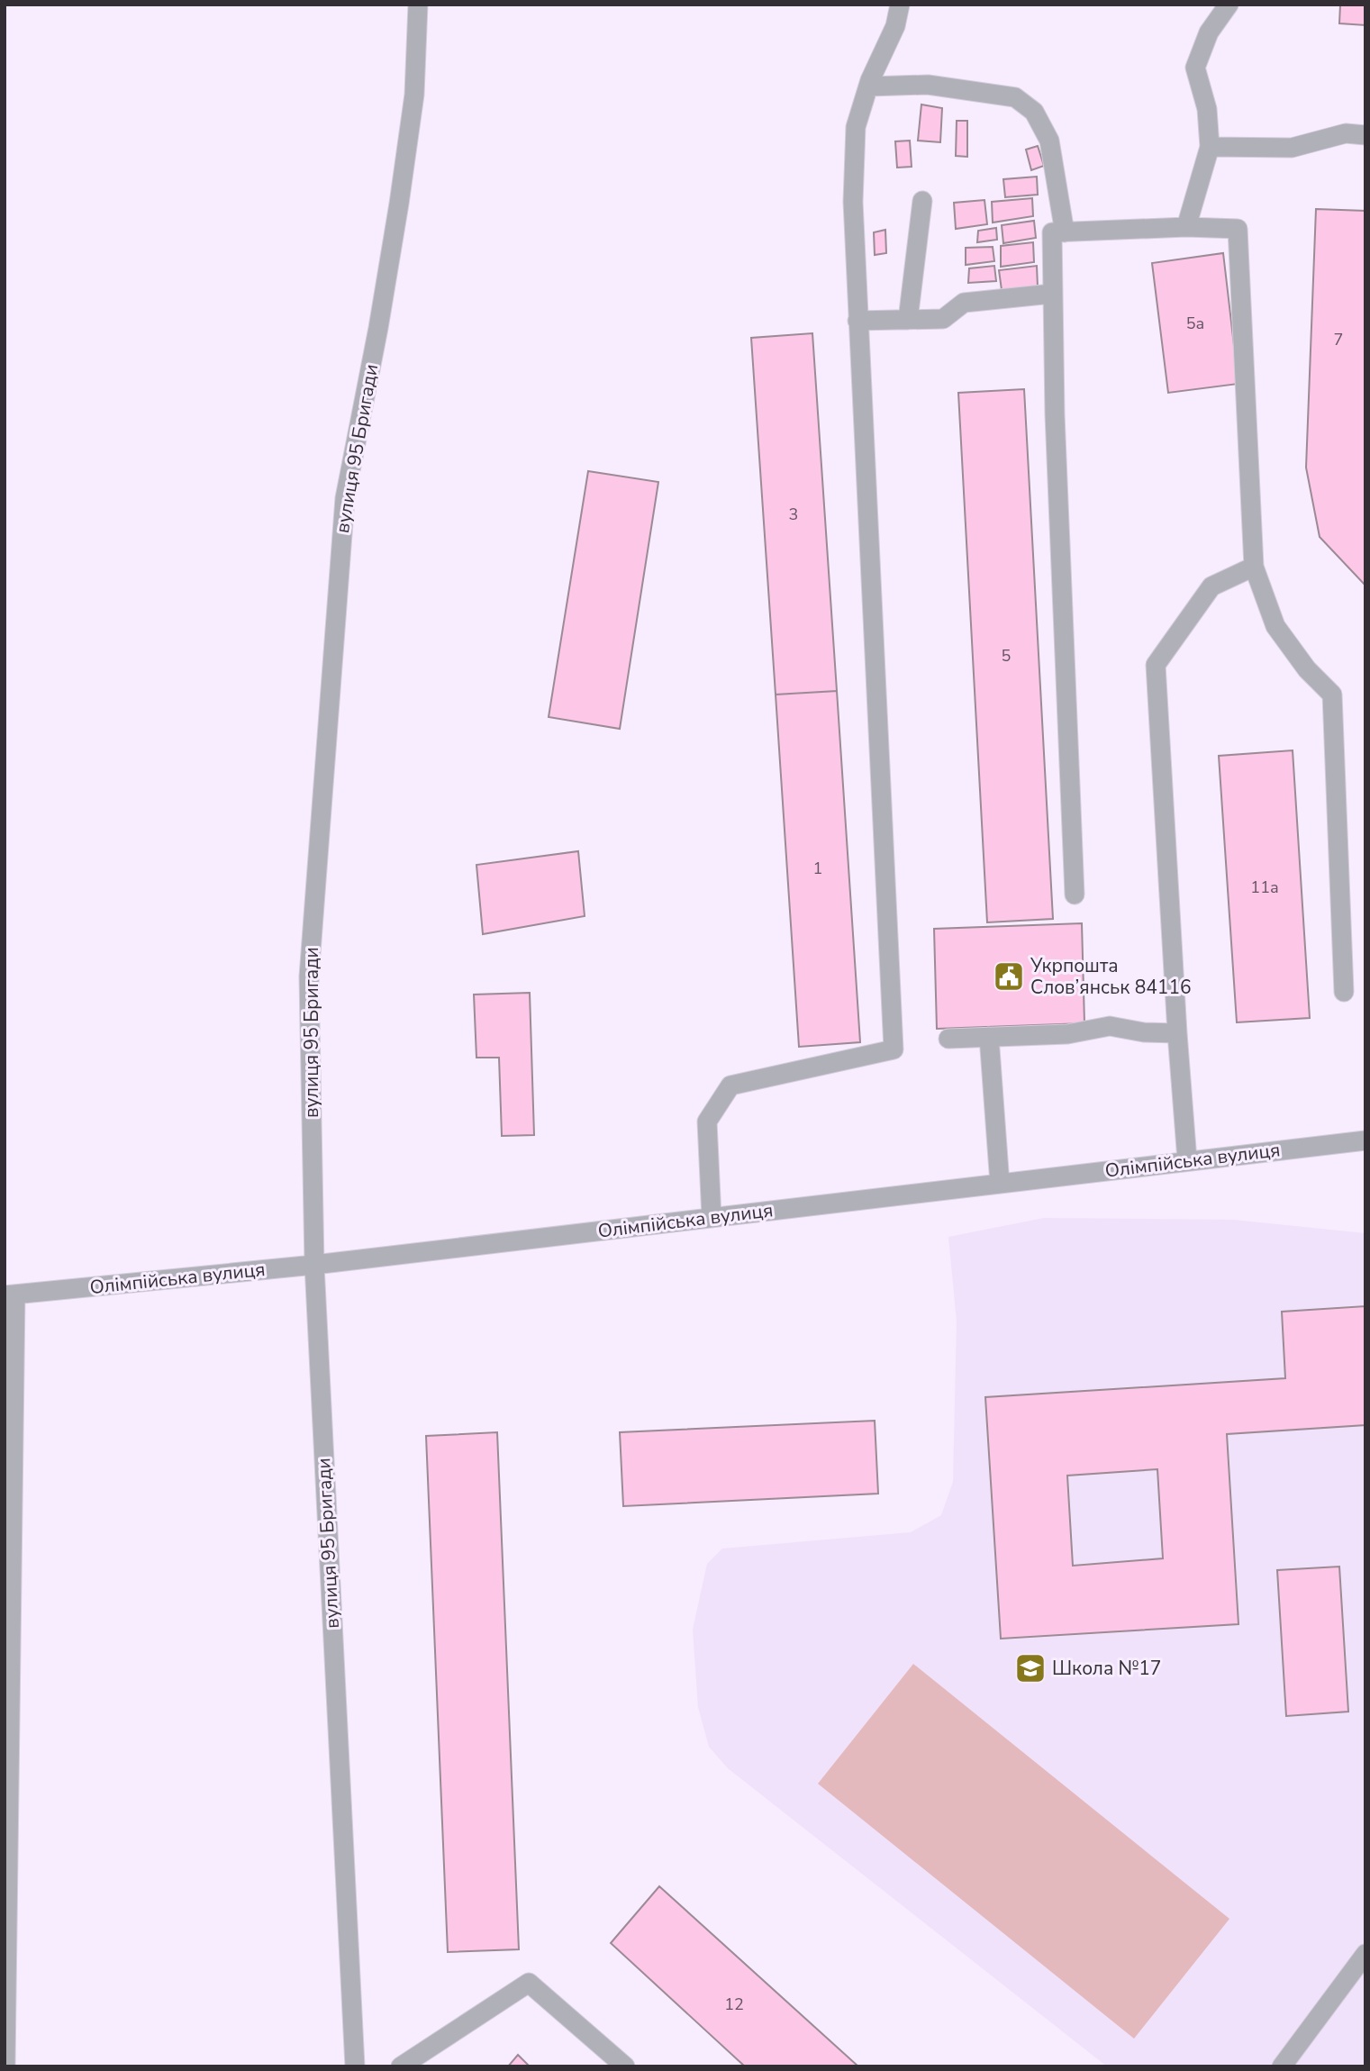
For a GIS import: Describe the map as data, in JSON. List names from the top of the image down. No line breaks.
{"streets":{"street":["вулиця 95 Бригади","Олімпійська вулиця"]},"crossings":[["вулиця 95 Бригади","Олімпійська вулиця"]],"places":{"public building":["Укрпошта Слов’янськ 84116"],"school or university":["Школа №17"]},"house_numbers":["5а","7","3","5","1","11а","12"]}
